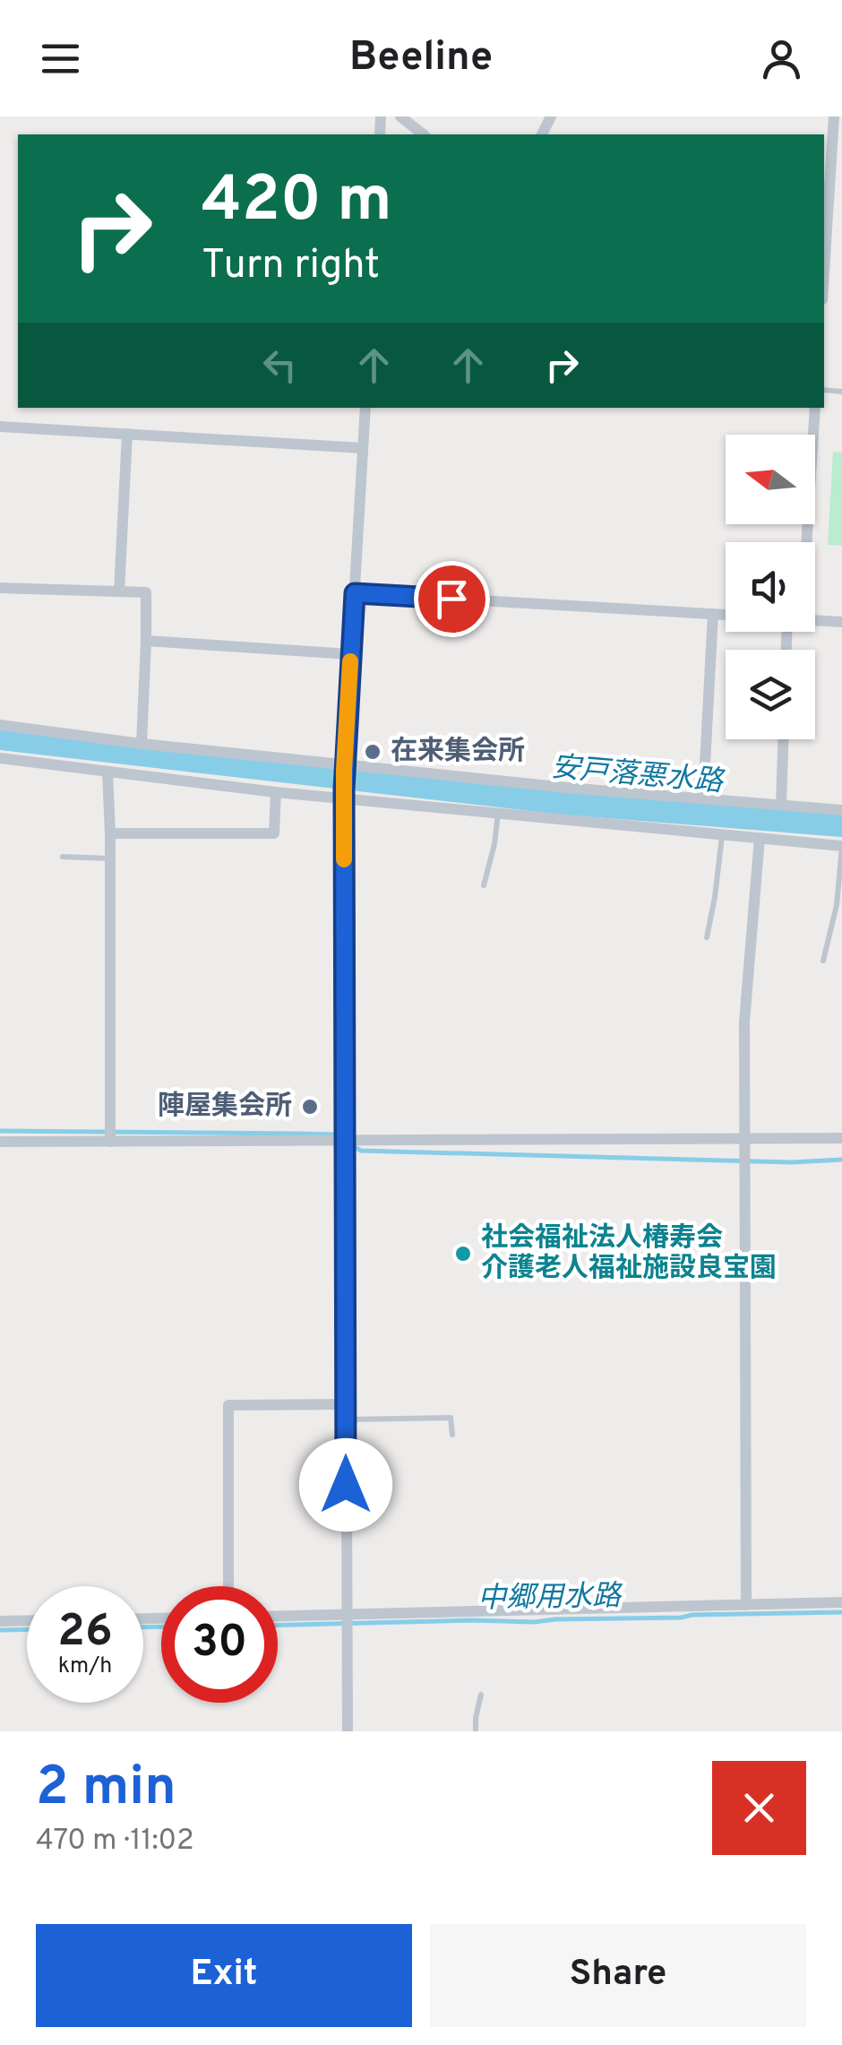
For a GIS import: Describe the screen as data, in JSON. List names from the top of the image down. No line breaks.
{"water":["安戸落悪水路","中郷用水路"],"places":["在来集会所","陣屋集会所","社会福祉法人椿寿会 介護老人福祉施設良宝園"],"north":"left","page":{"header":"Beeline","turn":["420 m","Turn right"],"speed":"26 km/h","limit":"30","heading":["2 min","470 m · 11:02"],"buttons":["Exit","Share"]}}
